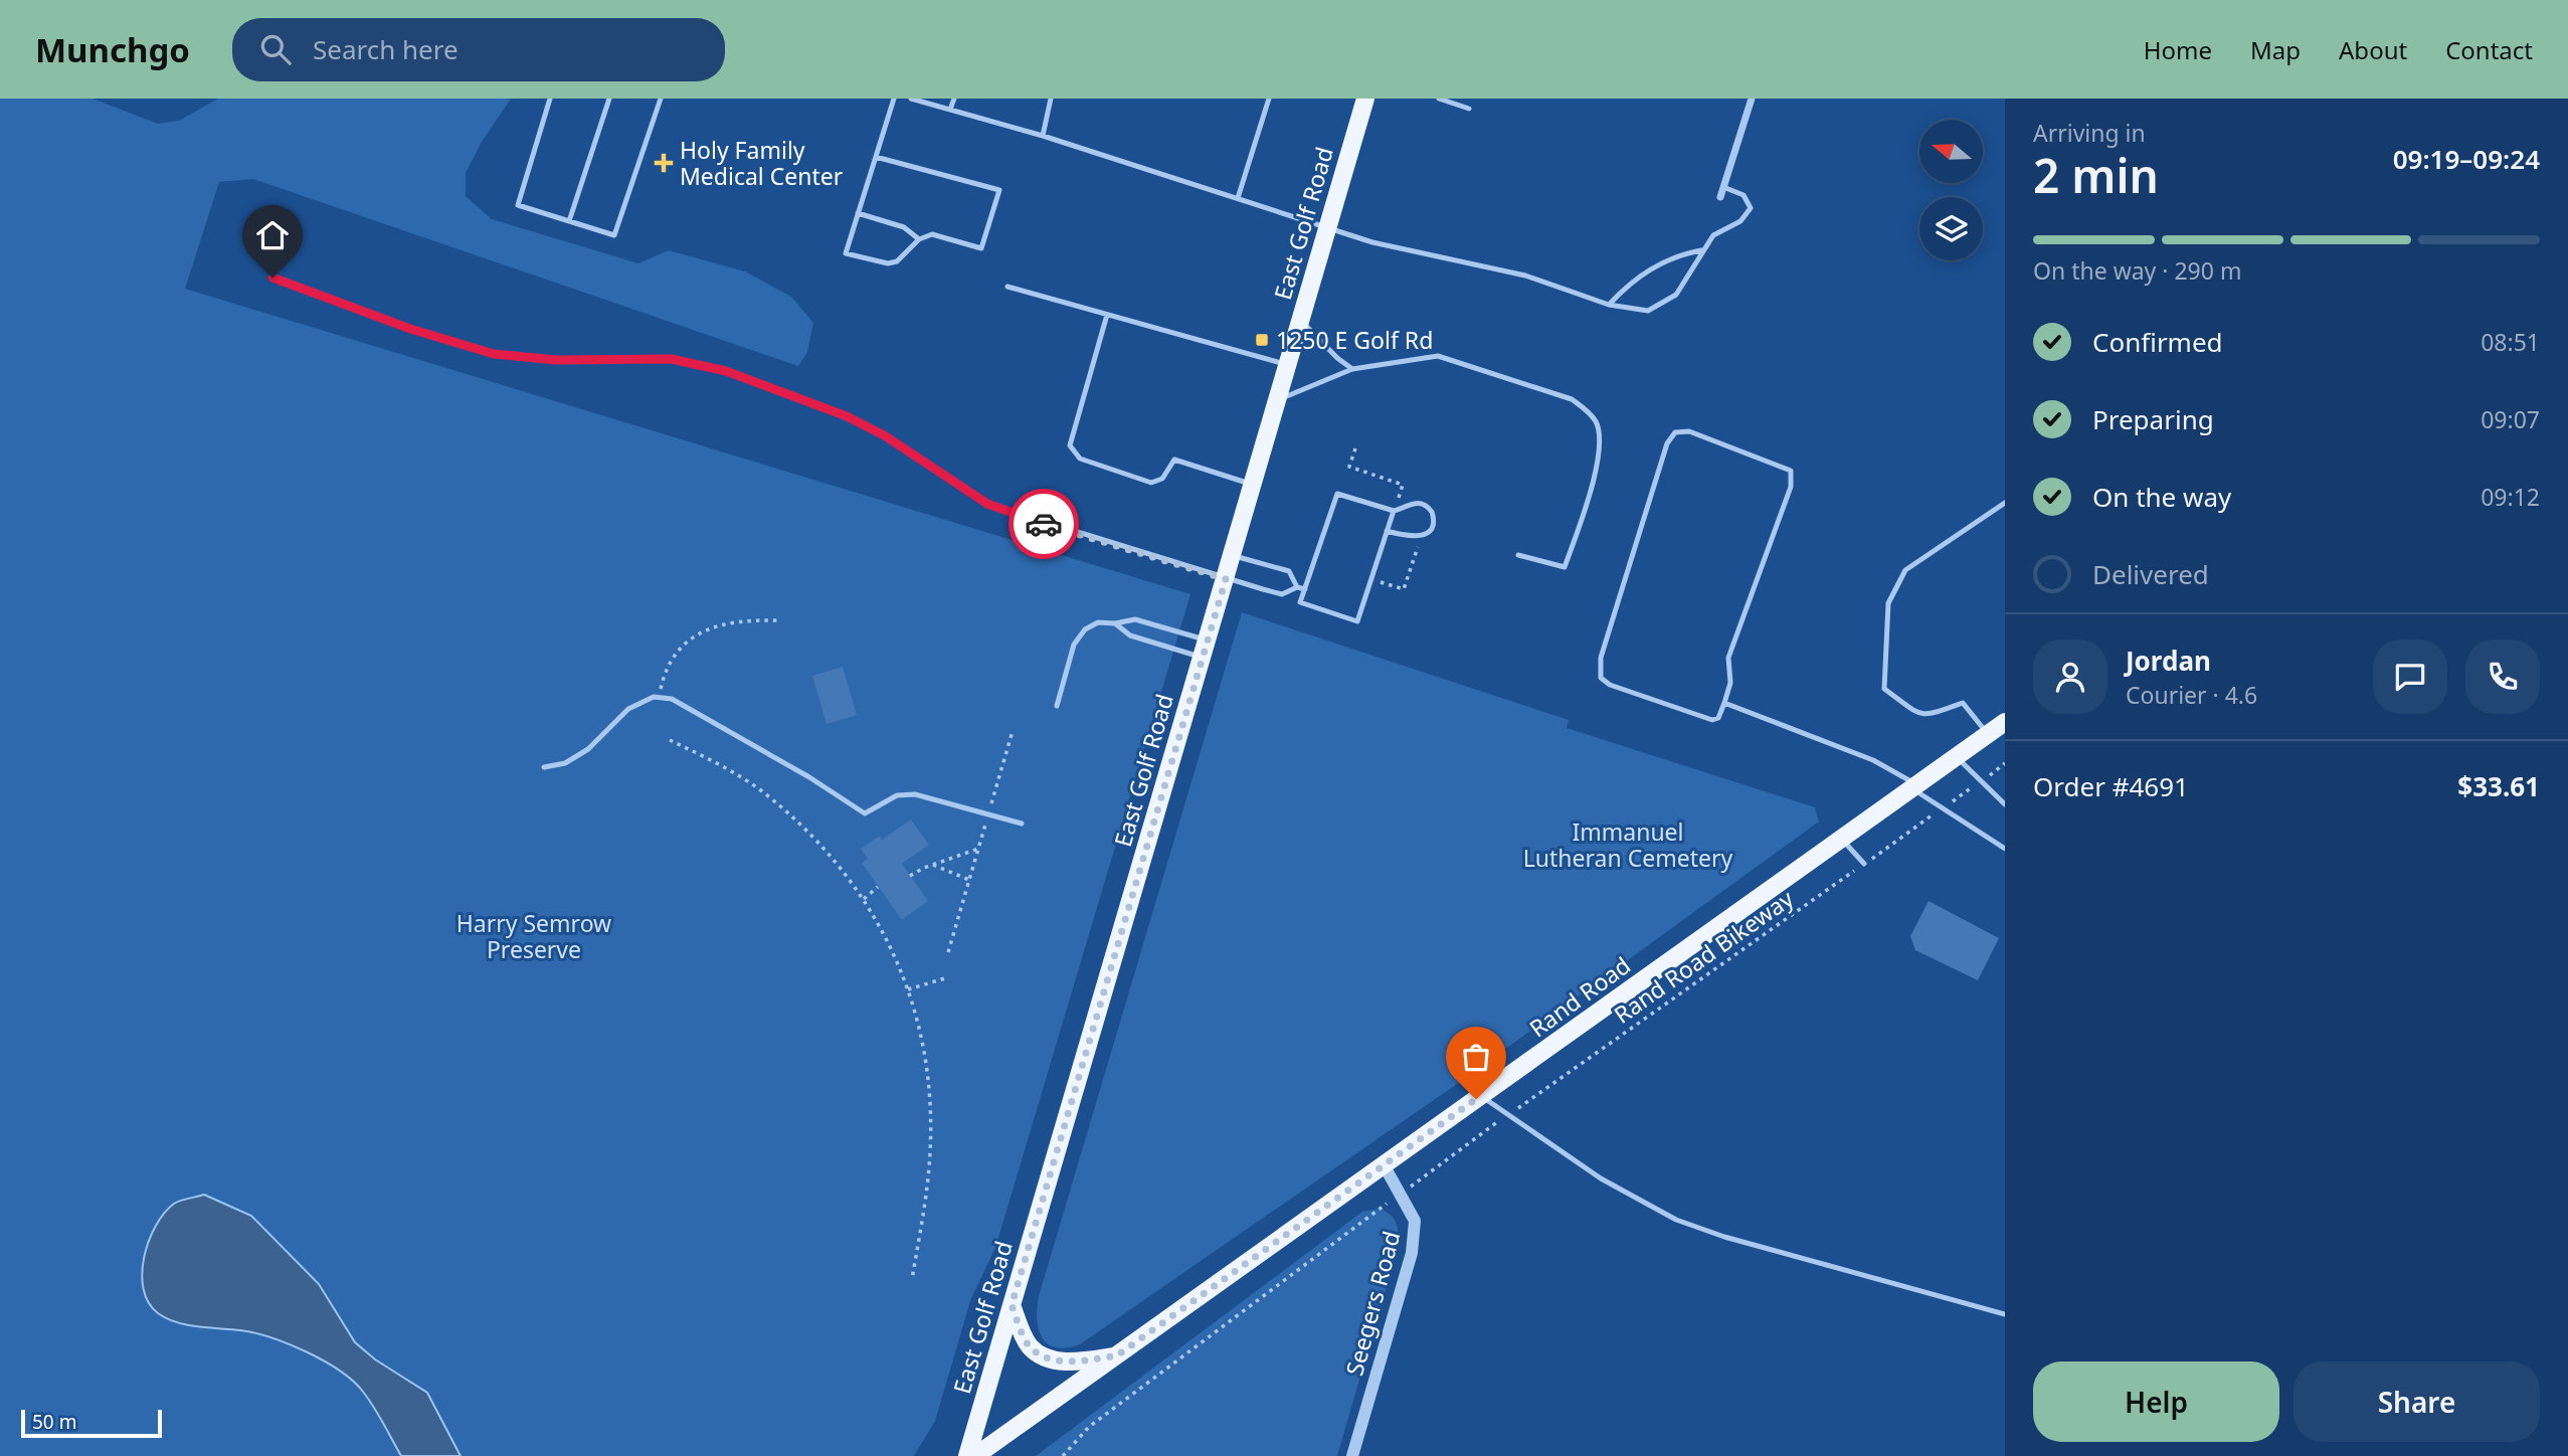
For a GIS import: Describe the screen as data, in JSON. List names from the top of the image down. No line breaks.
{"streets":{"main road":["East Golf Road","Rand Road"],"street":["Seegers Road"],"path":["Rand Road Bikeway"]},"crossings":[["Rand Road","Seegers Road"]],"parks":["Immanuel Lutheran Cemetery","Harry Semrow Preserve"],"places":{"health":["Holy Family Medical Center"],"transit":["1250 E Golf Rd"]},"scale_bar":"50 m","north":"left","page":{"header":"Munchgo","search":"Search here","nav":["Home","Map","About","Contact"],"heading":["2 min","Arriving in","09:19–09:24"],"panel":["Jordan","Courier · 4.6","Order #4691","$33.61"],"bar":"On the way · 290 m","list":[["Confirmed","08:51"],["Preparing","09:07"],["On the way","09:12"],"Delivered"],"buttons":["Help","Share"],"scale":"50 m"}}
